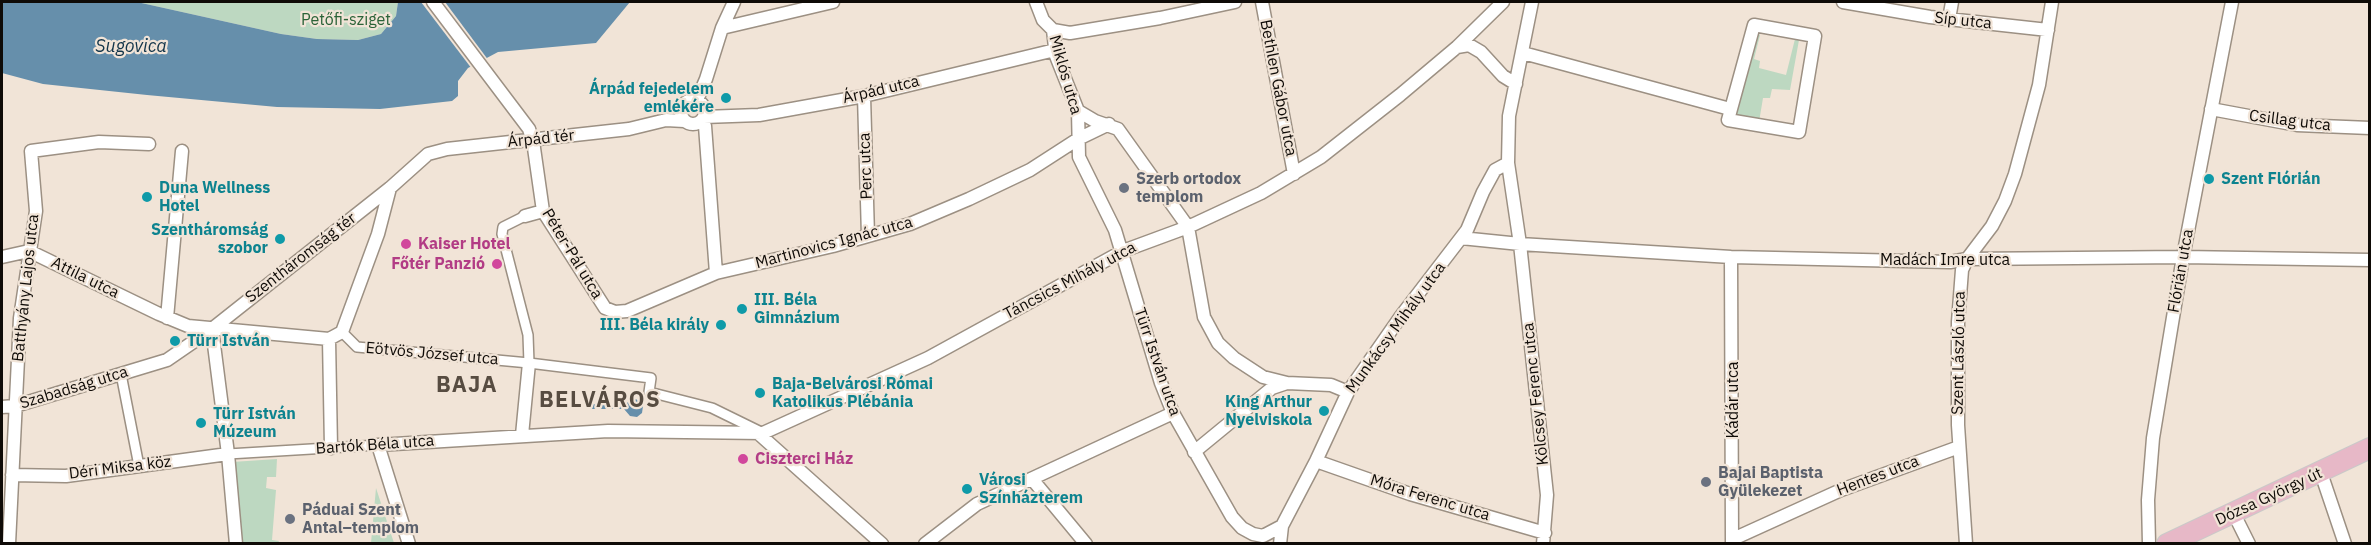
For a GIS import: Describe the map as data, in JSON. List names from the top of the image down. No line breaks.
{"streets":{"main road":["Dózsa György út"],"street":["Síp utca","Miklós utca","Bethlen Gábor utca","Árpád utca","Csillag utca","Árpád tér","Perc utca","Martinovics Ignác utca","Péter-Pál utca","Szentháromság tér","Madách Imre utca","Flórián utca","Attila utca","Táncsics Mihály utca","Batthyány Lajos utca","Munkácsy Mihály utca","Szent László utca","Eötvös József utca","Türr István utca","Szabadság utca","Kölcsey Ferenc utca","Kádár utca","Bartók Béla utca","Déri Miksa köz","Hentes utca","Móra Ferenc utca"]},"crossings":[["Síp utca","Szent László utca"],["Miklós utca","Árpád utca"],["Miklós utca","Martinovics Ignác utca"],["Miklós utca","Táncsics Mihály utca"],["Miklós utca","Türr István utca"],["Bethlen Gábor utca","Táncsics Mihály utca"],["Árpád utca","Perc utca"],["Csillag utca","Flórián utca"],["Árpád tér","Péter-Pál utca"],["Árpád tér","Szentháromság tér"],["Perc utca","Martinovics Ignác utca"],["Martinovics Ignác utca","Péter-Pál utca"],["Szentháromság tér","Eötvös József utca"],["Szentháromság tér","Szabadság utca"],["Madách Imre utca","Flórián utca"],["Madách Imre utca","Szent László utca"],["Madách Imre utca","Kölcsey Ferenc utca"],["Madách Imre utca","Kádár utca"],["Attila utca","Batthyány Lajos utca"],["Táncsics Mihály utca","Eötvös József utca"],["Táncsics Mihály utca","Türr István utca"],["Táncsics Mihály utca","Bartók Béla utca"],["Batthyány Lajos utca","Szabadság utca"],["Batthyány Lajos utca","Déri Miksa köz"],["Munkácsy Mihály utca","Türr István utca"],["Munkácsy Mihály utca","Kölcsey Ferenc utca"],["Munkácsy Mihály utca","Móra Ferenc utca"],["Szent László utca","Hentes utca"],["Eötvös József utca","Bartók Béla utca"],["Kölcsey Ferenc utca","Móra Ferenc utca"],["Kádár utca","Hentes utca"],["Bartók Béla utca","Déri Miksa köz"]],"districts":["BAJA","BELVÁROS"],"water":["Sugovica"],"parks":["Petőfi-sziget"],"places":["Árpád fejedelem emlékére","Szent Flórián","Szerb ortodox templom","Duna Wellness Hotel","Szentháromság szobor","Kaiser Hotel","Főtér Panzió","III. Béla Gimnázium","III. Béla király","Türr István","Baja-Belvárosi Római Katolikus Plébánia","King Arthur Nyelviskola","Türr István Múzeum","Ciszterci Ház","Bajai Baptista Gyülekezet","Városi Színházterem","Páduai Szent Antal–templom"]}
